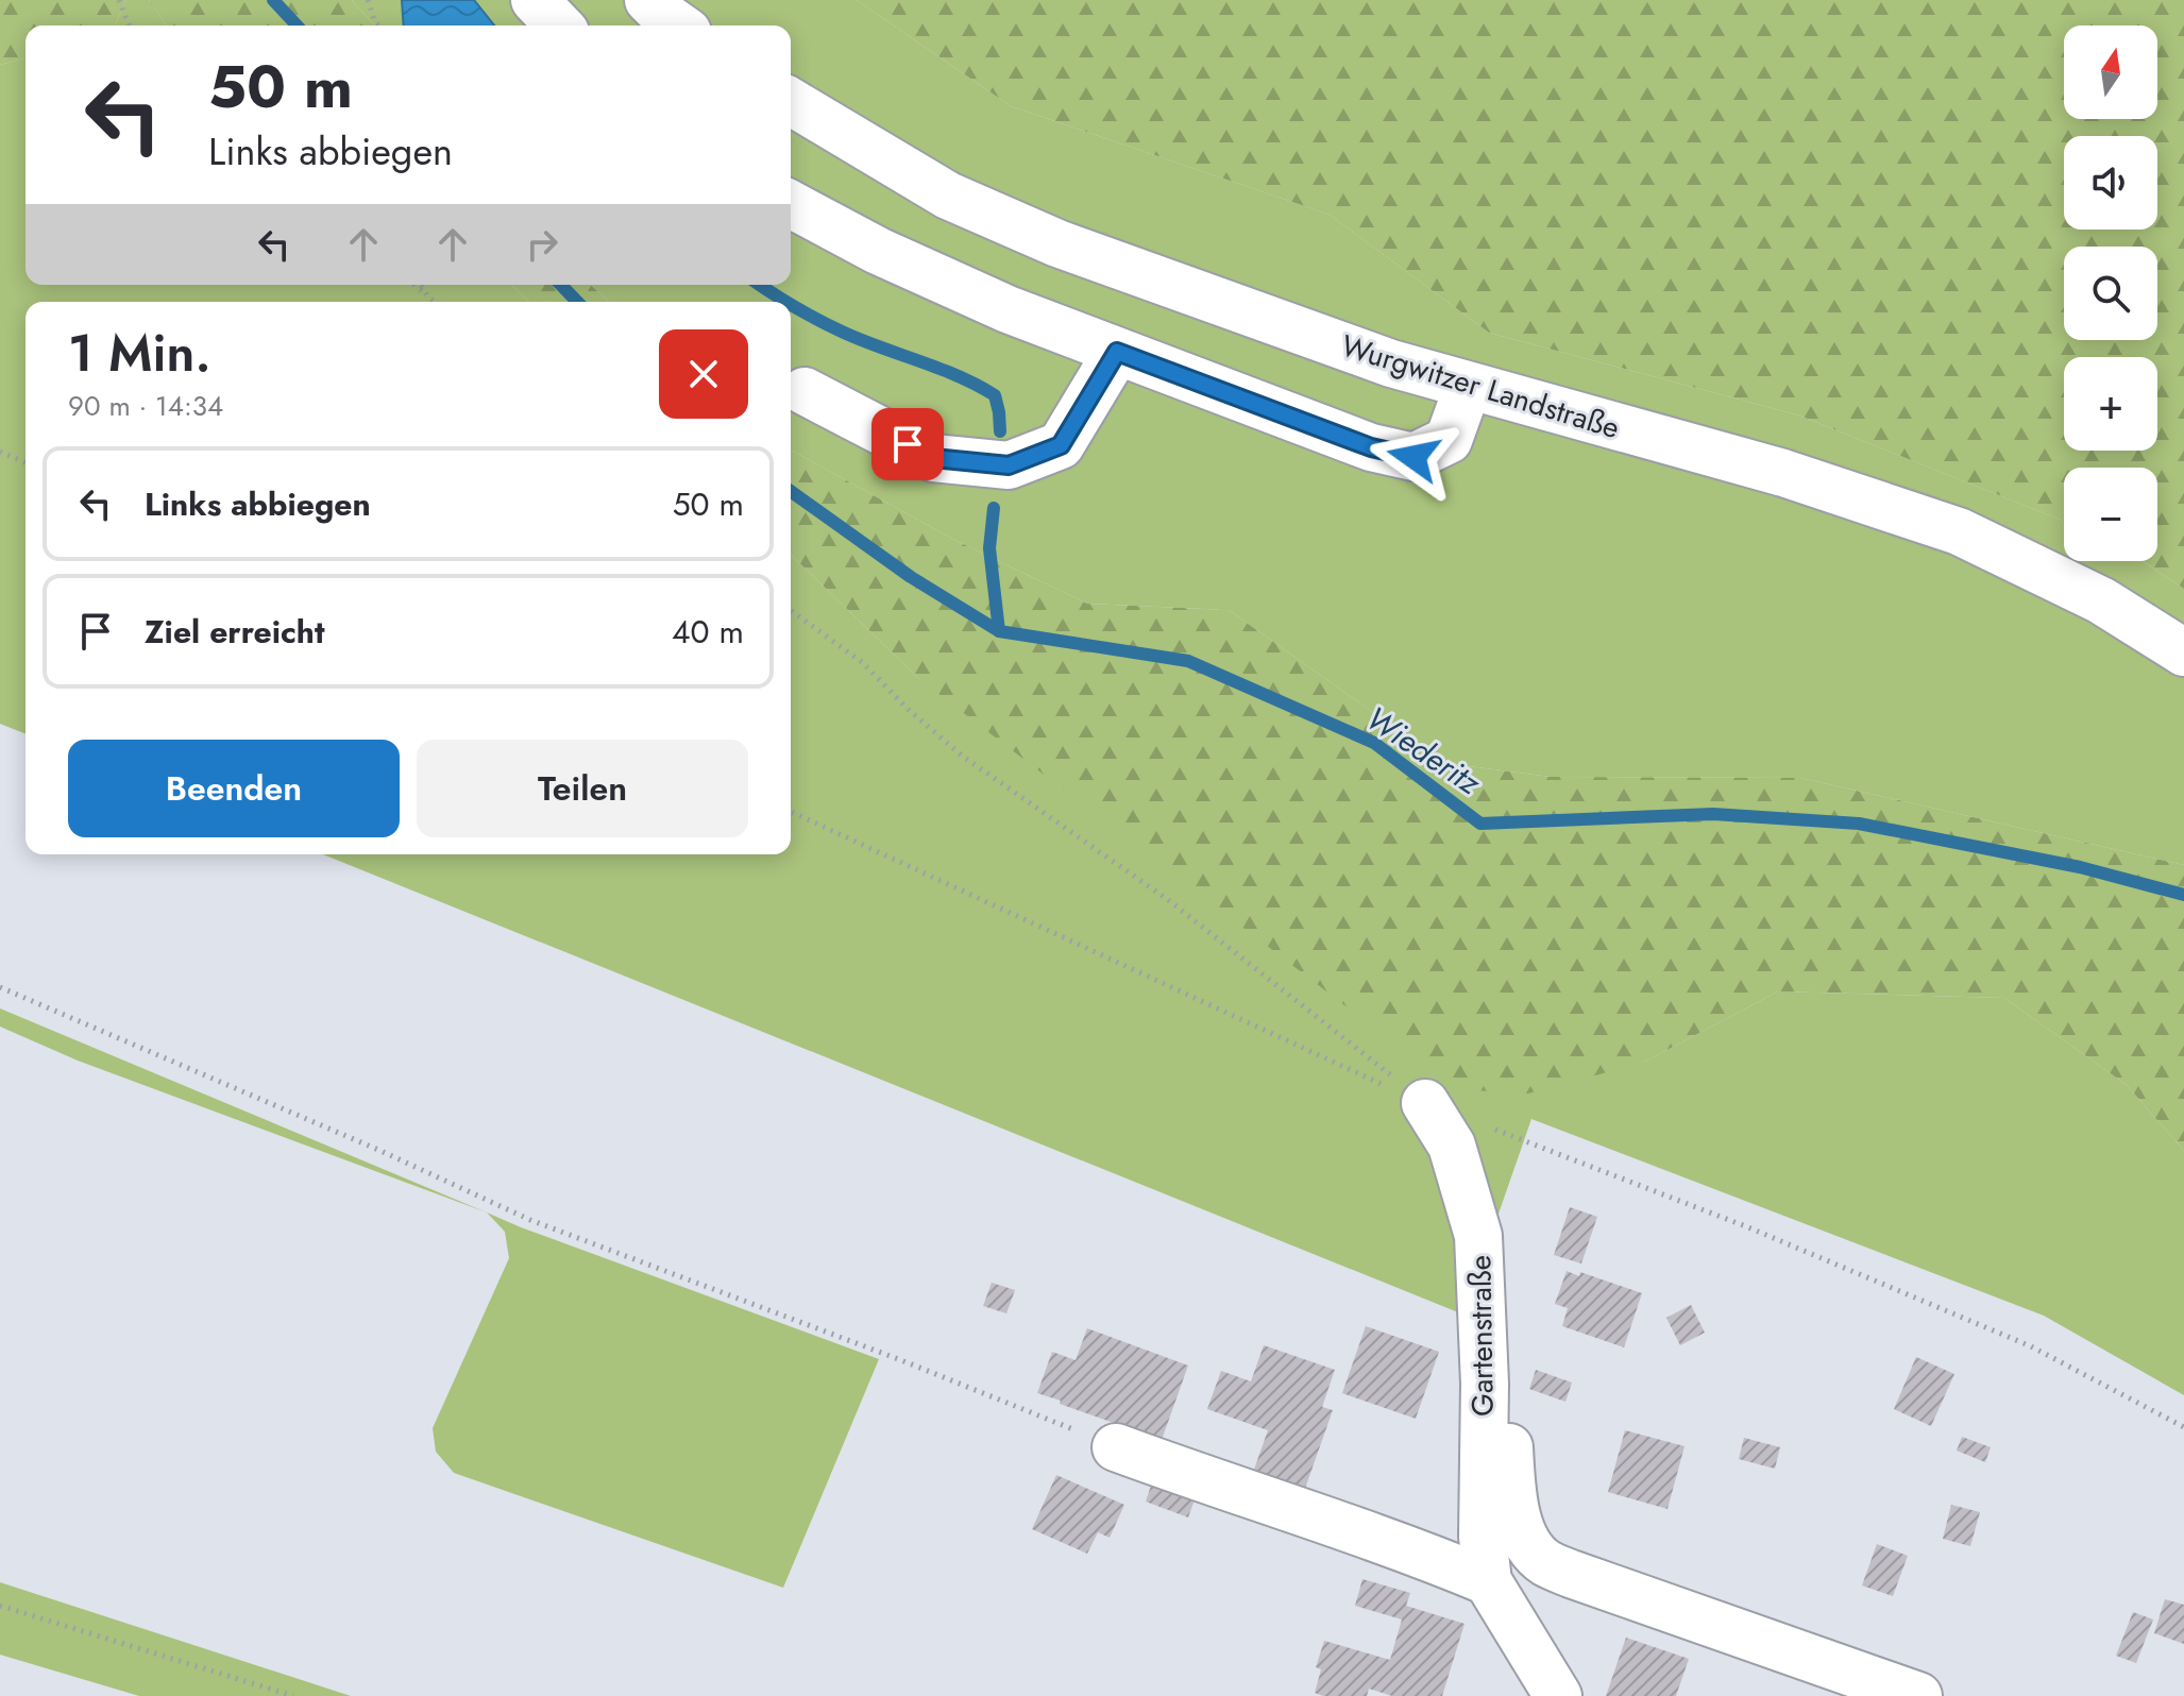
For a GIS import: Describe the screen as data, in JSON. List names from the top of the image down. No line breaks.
{"streets":{"main road":["Wurgwitzer Landstraße","Gartenstraße"]},"water":["Wiederitz"],"north":"top","page":{"map_buttons":["+","−"],"turn":["50 m","Links abbiegen"],"heading":["1 Min.","90 m · 14:34"],"list":[{"name":"Links abbiegen","value":"50 m"},{"name":"Ziel erreicht","value":"40 m"}],"buttons":["Beenden","Teilen"]}}
